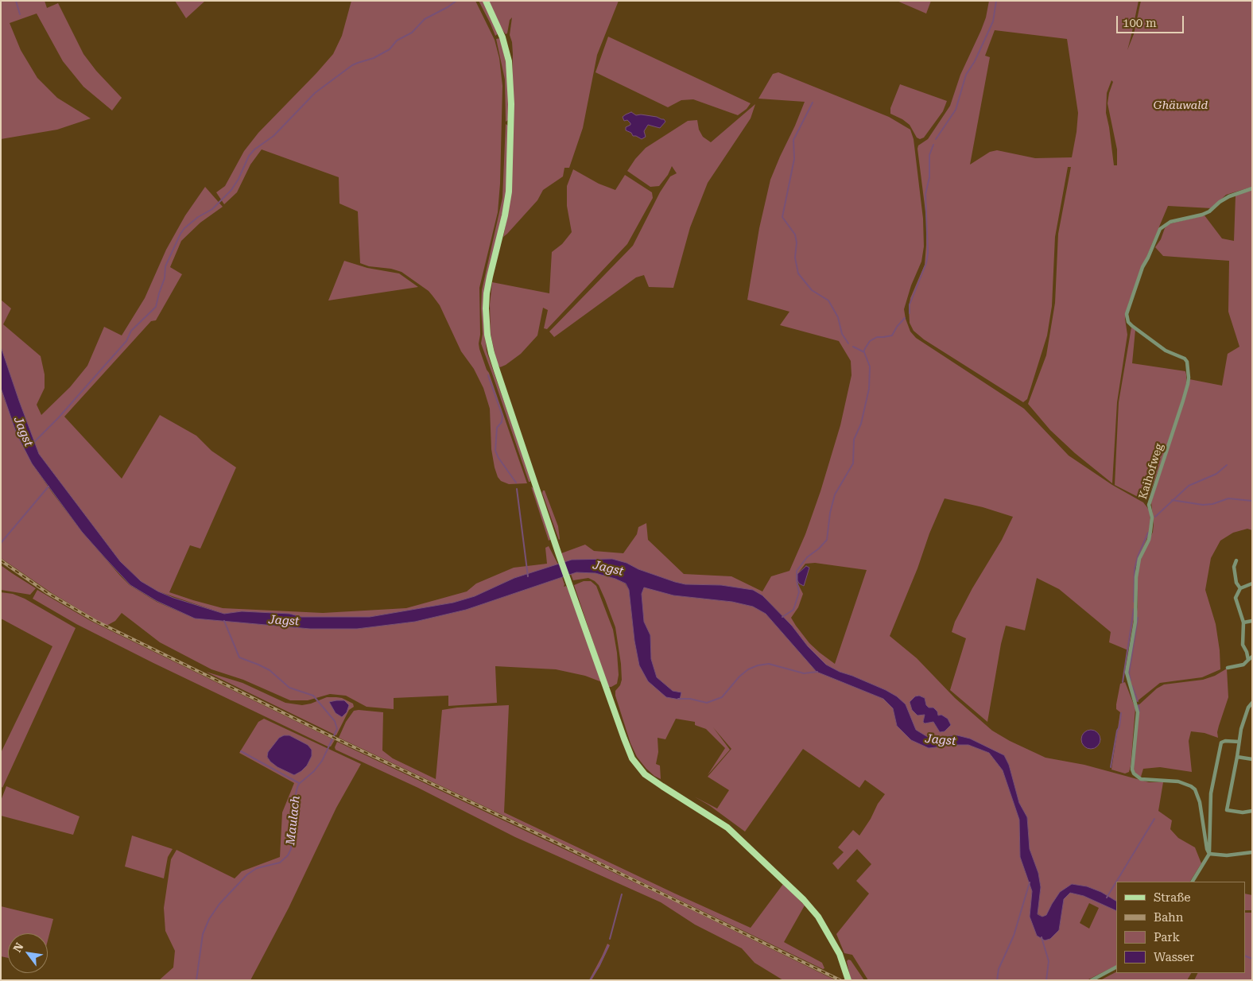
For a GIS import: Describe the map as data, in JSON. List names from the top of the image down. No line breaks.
{"streets":{"street":["Kaihofweg"]},"water":["Jagst","Maulach"],"parks":["Ghäuwald"],"legend":["Straße","Bahn","Park","Wasser"],"scale_bar":"100 m","north":"top left"}
